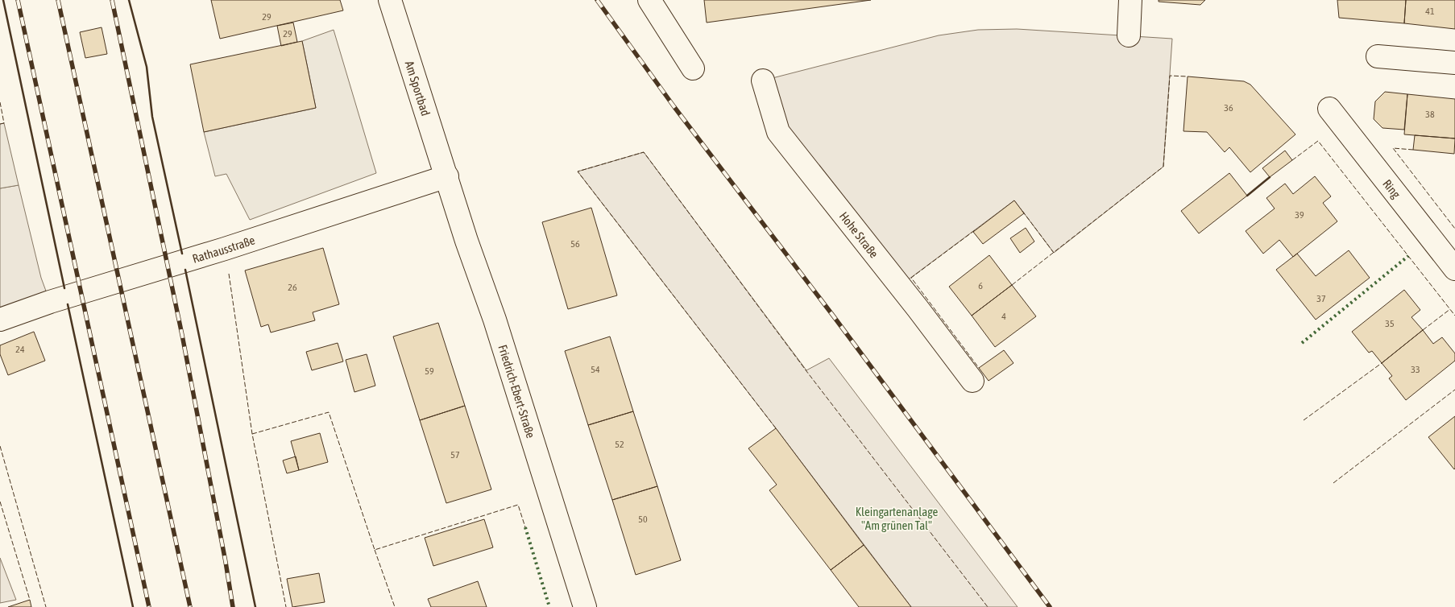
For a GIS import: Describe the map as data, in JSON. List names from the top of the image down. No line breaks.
{"streets":{"street":["Am Sportbad","Ring","Hohe Straße","Rathausstraße","Friedrich-Ebert-Straße"]},"crossings":[["Am Sportbad","Rathausstraße"],["Am Sportbad","Friedrich-Ebert-Straße"],["Rathausstraße","Friedrich-Ebert-Straße"]],"parks":["Kleingartenanlage \"Am grünen Tal\""],"house_numbers":["41","29","29","36","38","39","56","6","26","37","4","35","24","54","33","59","52","57","50"]}
